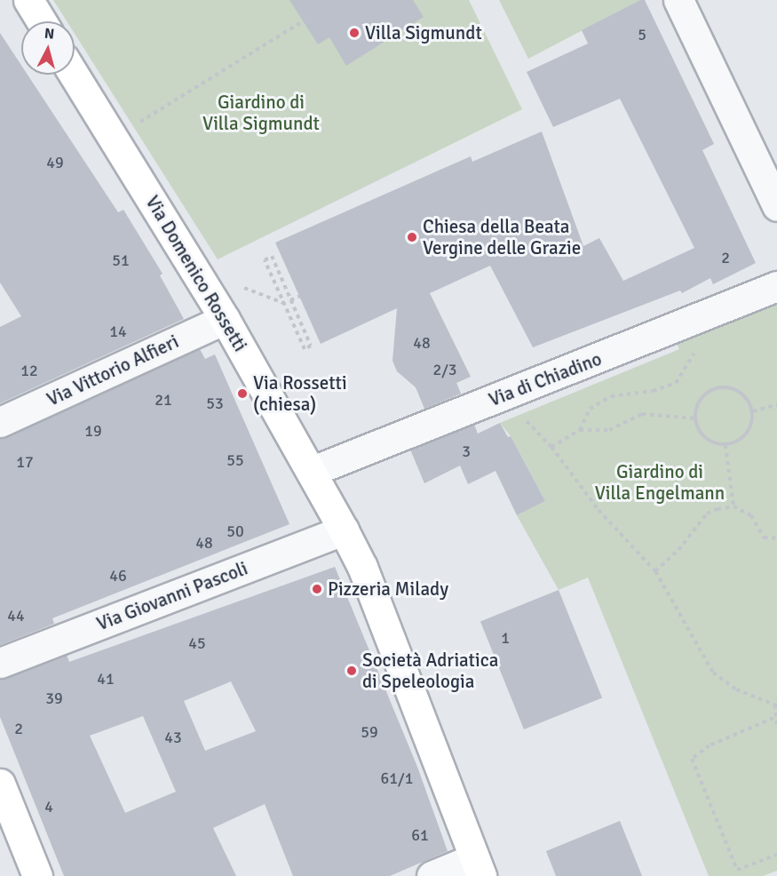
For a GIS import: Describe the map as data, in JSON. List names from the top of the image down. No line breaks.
{"streets":{"main road":["Via Domenico Rossetti"],"street":["Via Vittorio Alfieri","Via di Chiadino","Via Giovanni Pascoli"]},"crossings":[["Via Domenico Rossetti","Via Vittorio Alfieri"],["Via Domenico Rossetti","Via di Chiadino"],["Via Domenico Rossetti","Via Giovanni Pascoli"]],"parks":["Giardino di Villa Sigmundt","Giardino di Villa Engelmann"],"places":["Villa Sigmundt","Chiesa della Beata Vergine delle Grazie","Via Rossetti (chiesa)","Pizzeria Milady","Società Adriatica di Speleologia"],"house_numbers":["5","49","2","51","14","48","2/3","12","21","53","19","3","55","17","50","48","46","44","1","45","41","39","2","59","43","61/1","4","61"],"north":"top"}
